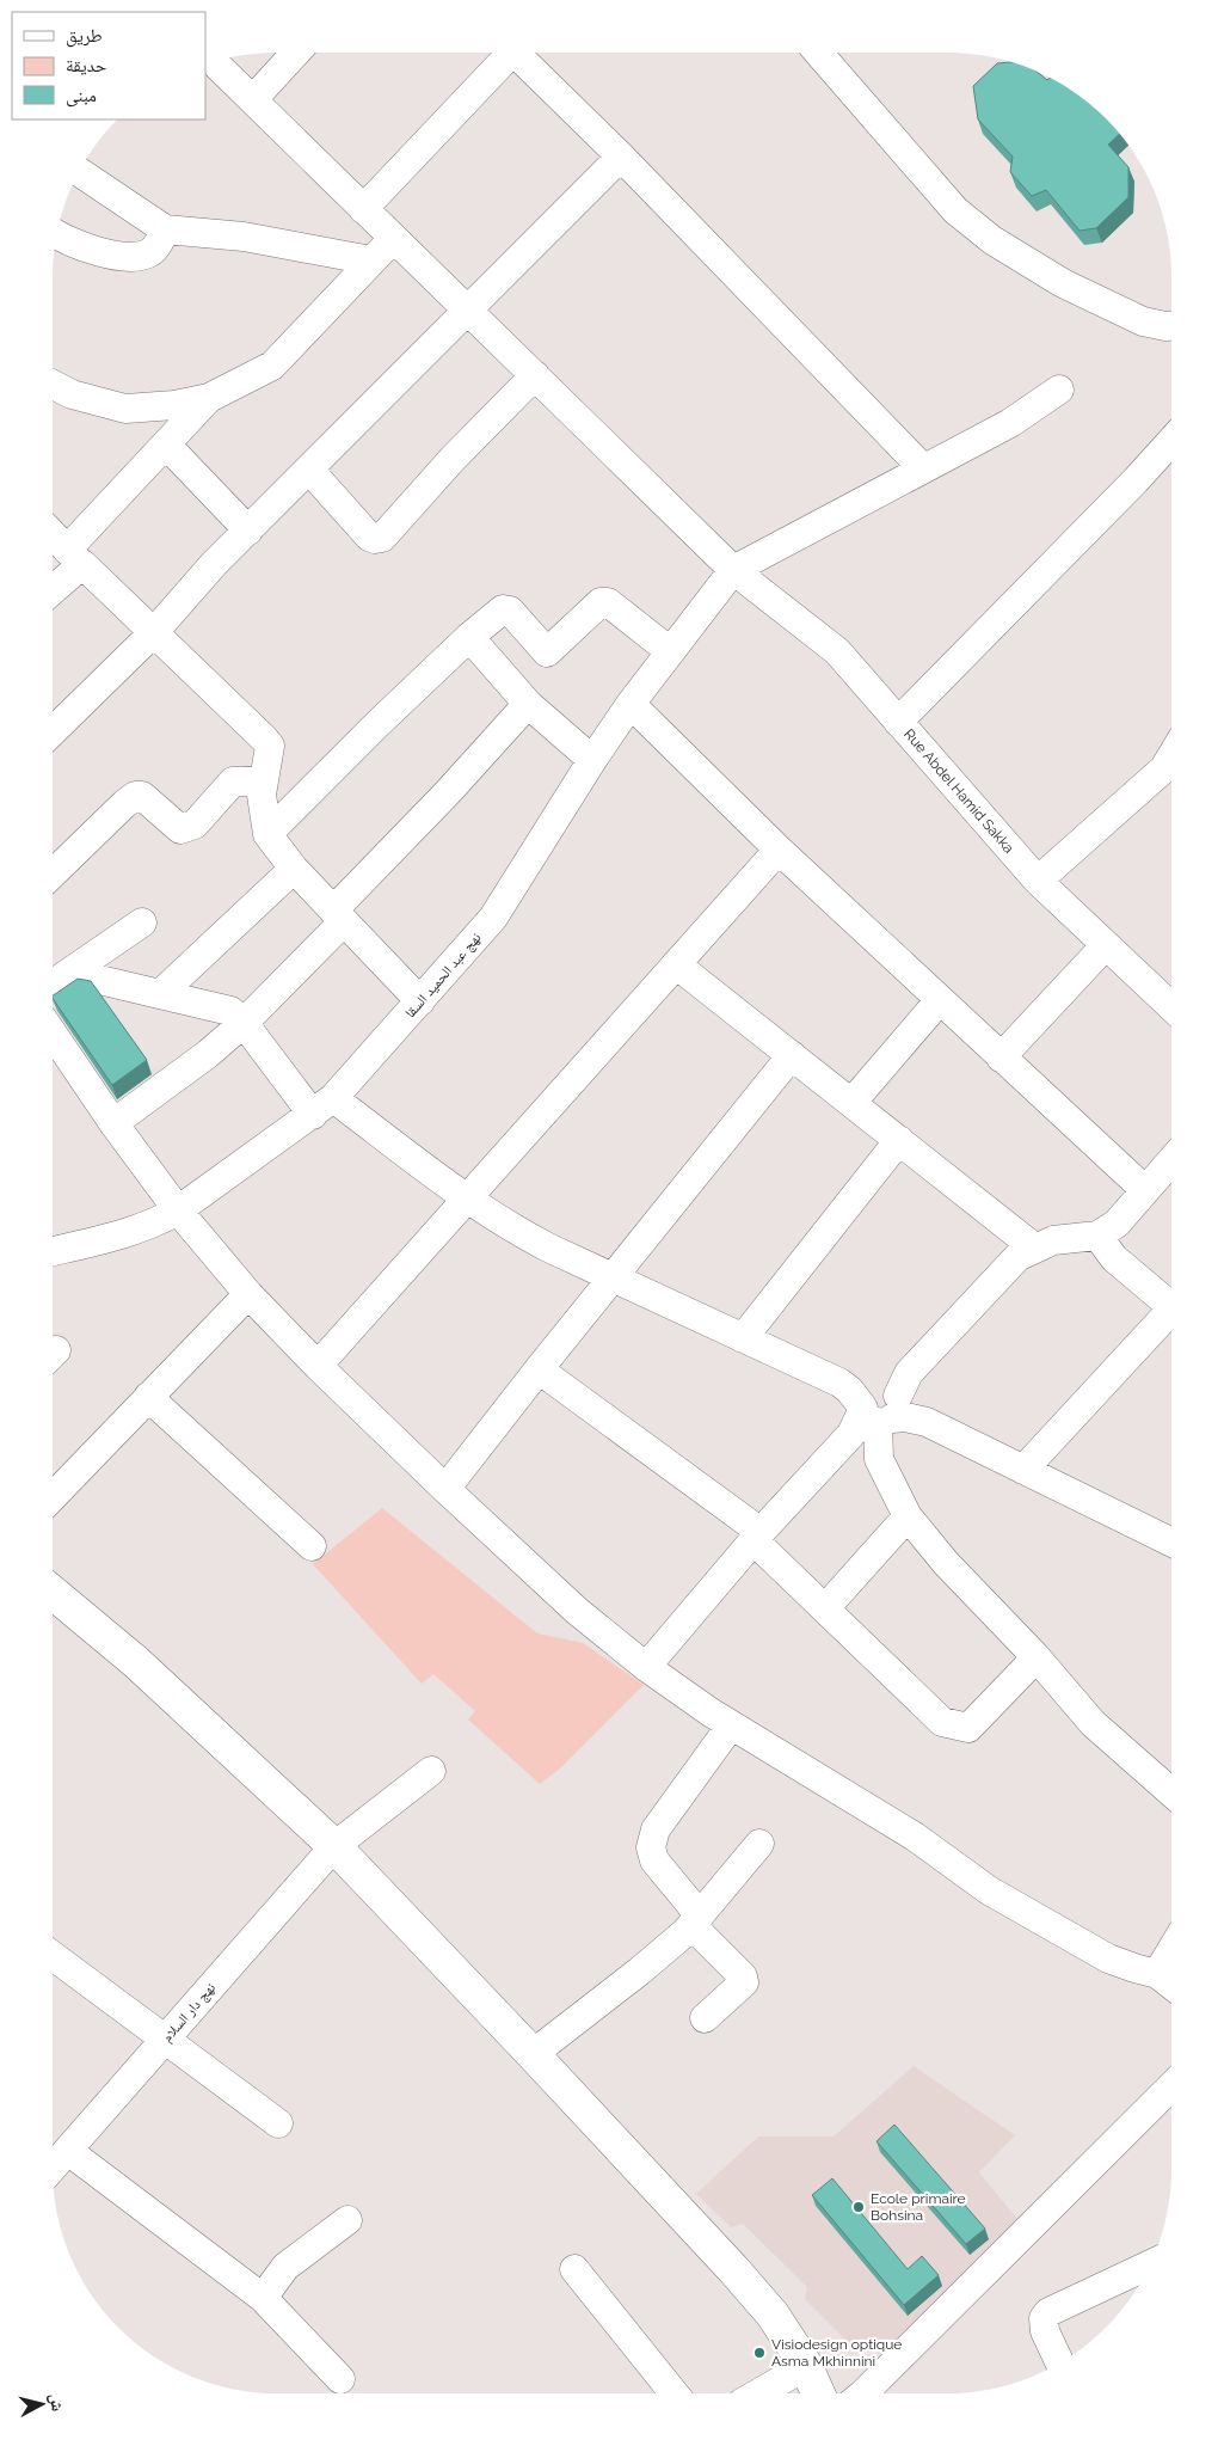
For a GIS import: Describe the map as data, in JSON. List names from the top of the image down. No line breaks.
{"streets":{"street":["Rue Abdel Hamid Sakka","نهج عبد الحميد السقا","نهج دار السلام"]},"crossings":[["Rue Abdel Hamid Sakka","نهج عبد الحميد السقا"]],"places":["Ecole primaire Bohsina","Visiodesign optique Asma Mkhinnini"],"legend":["طريق","حديقة","مبنى"],"north":"right"}
